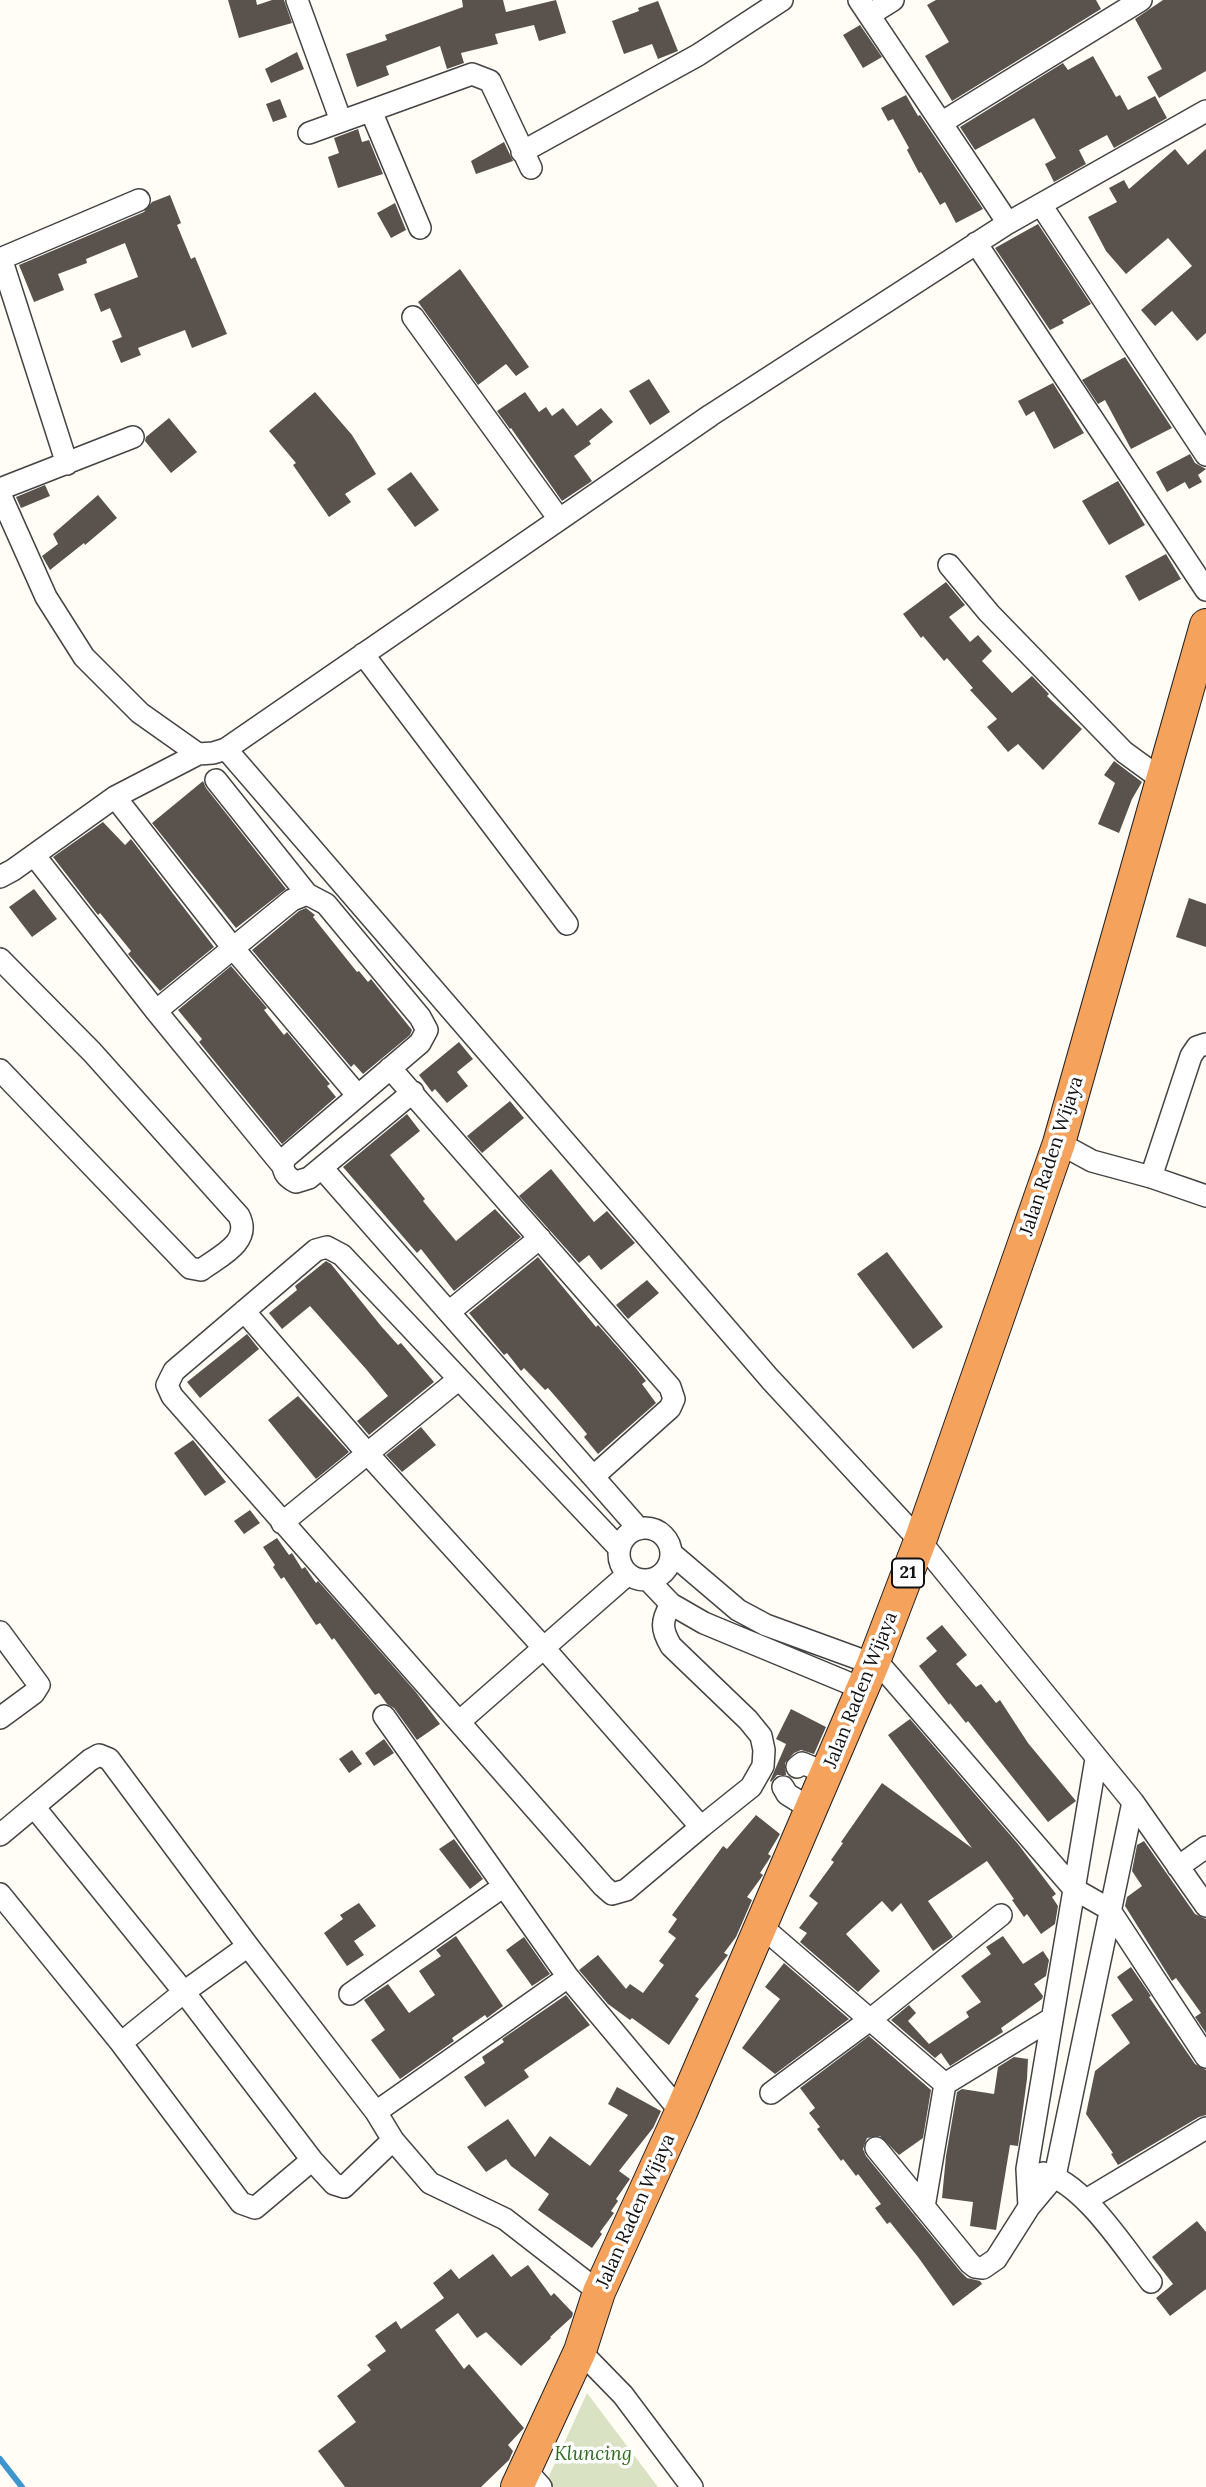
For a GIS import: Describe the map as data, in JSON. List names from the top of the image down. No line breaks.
{"streets":{"highway":["Jalan Raden Wijaya","21"]},"parks":["Kluncing"]}
